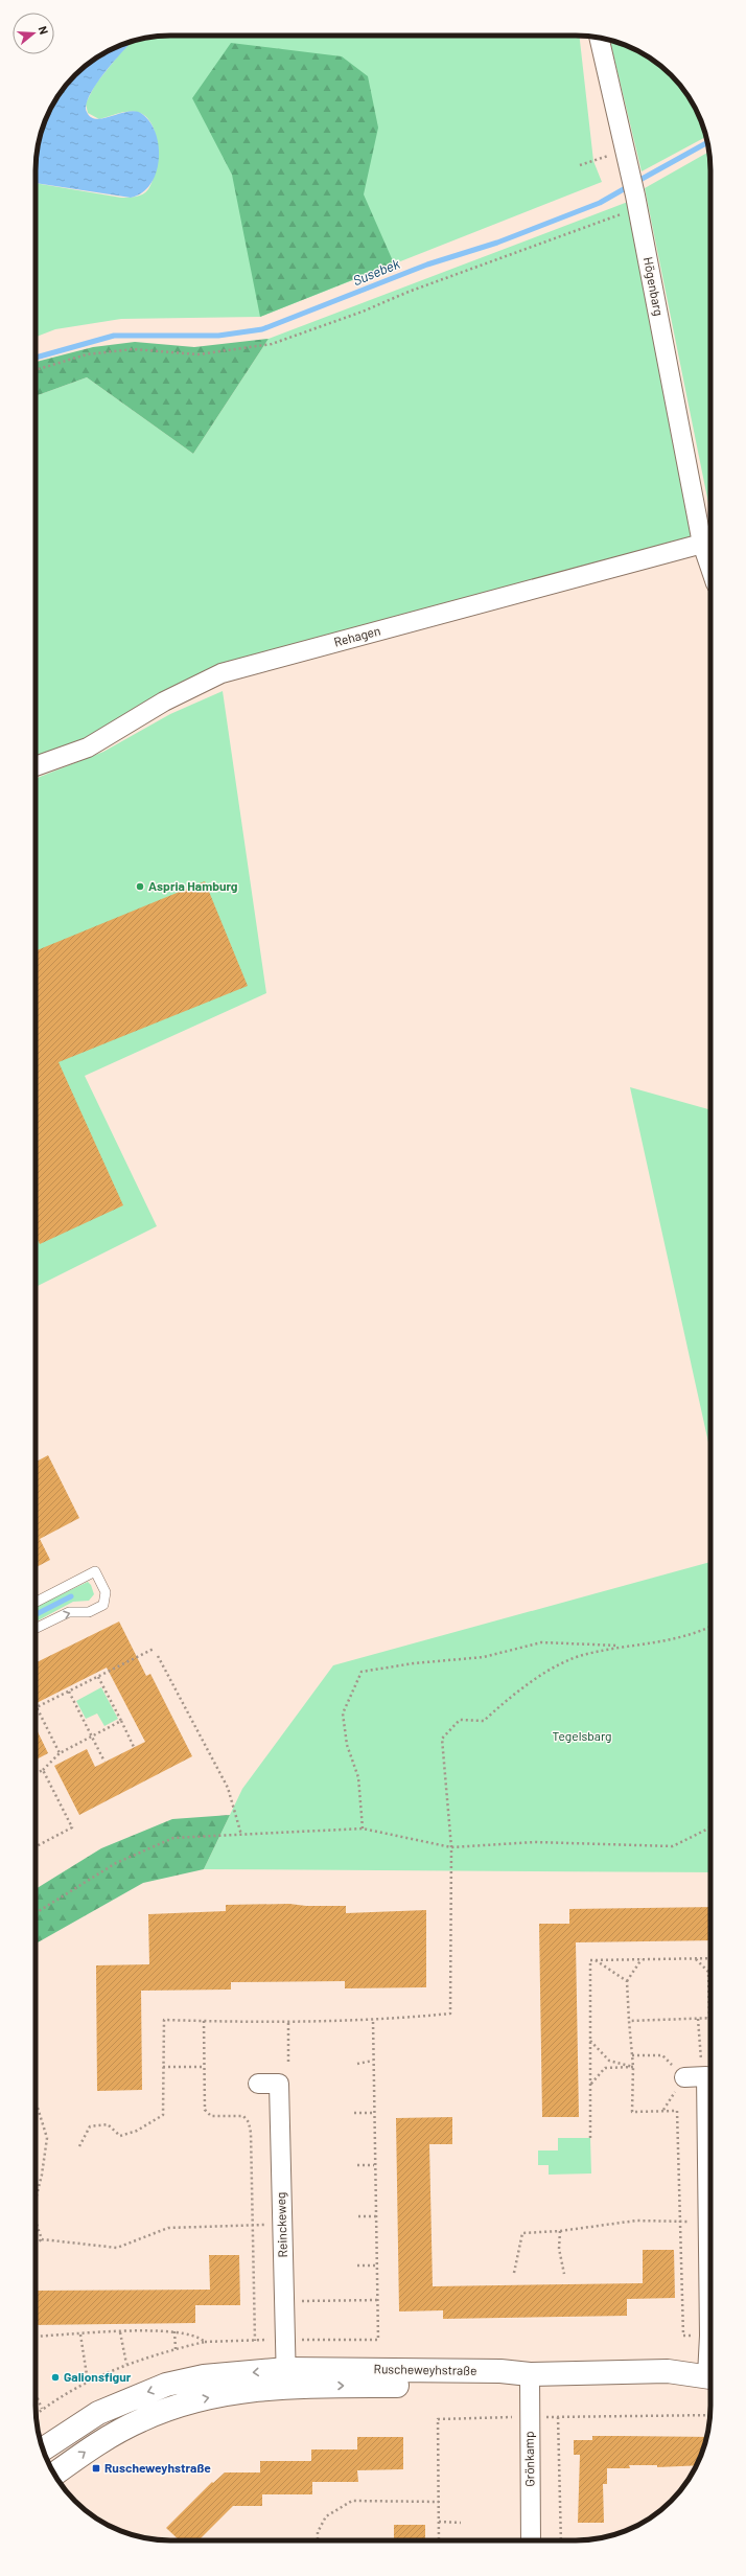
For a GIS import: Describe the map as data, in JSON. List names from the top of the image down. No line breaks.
{"streets":{"street":["Högenbarg","Rehagen","Reinckeweg","Ruscheweyhstraße","Grönkamp"]},"crossings":[["Högenbarg","Rehagen"],["Reinckeweg","Ruscheweyhstraße"],["Ruscheweyhstraße","Grönkamp"]],"water":["Susebek"],"parks":["Tegelsbarg"],"places":{"other":["Aspria Hamburg","Galionsfigur"],"transit":["Ruscheweyhstraße"]},"north":"right"}
